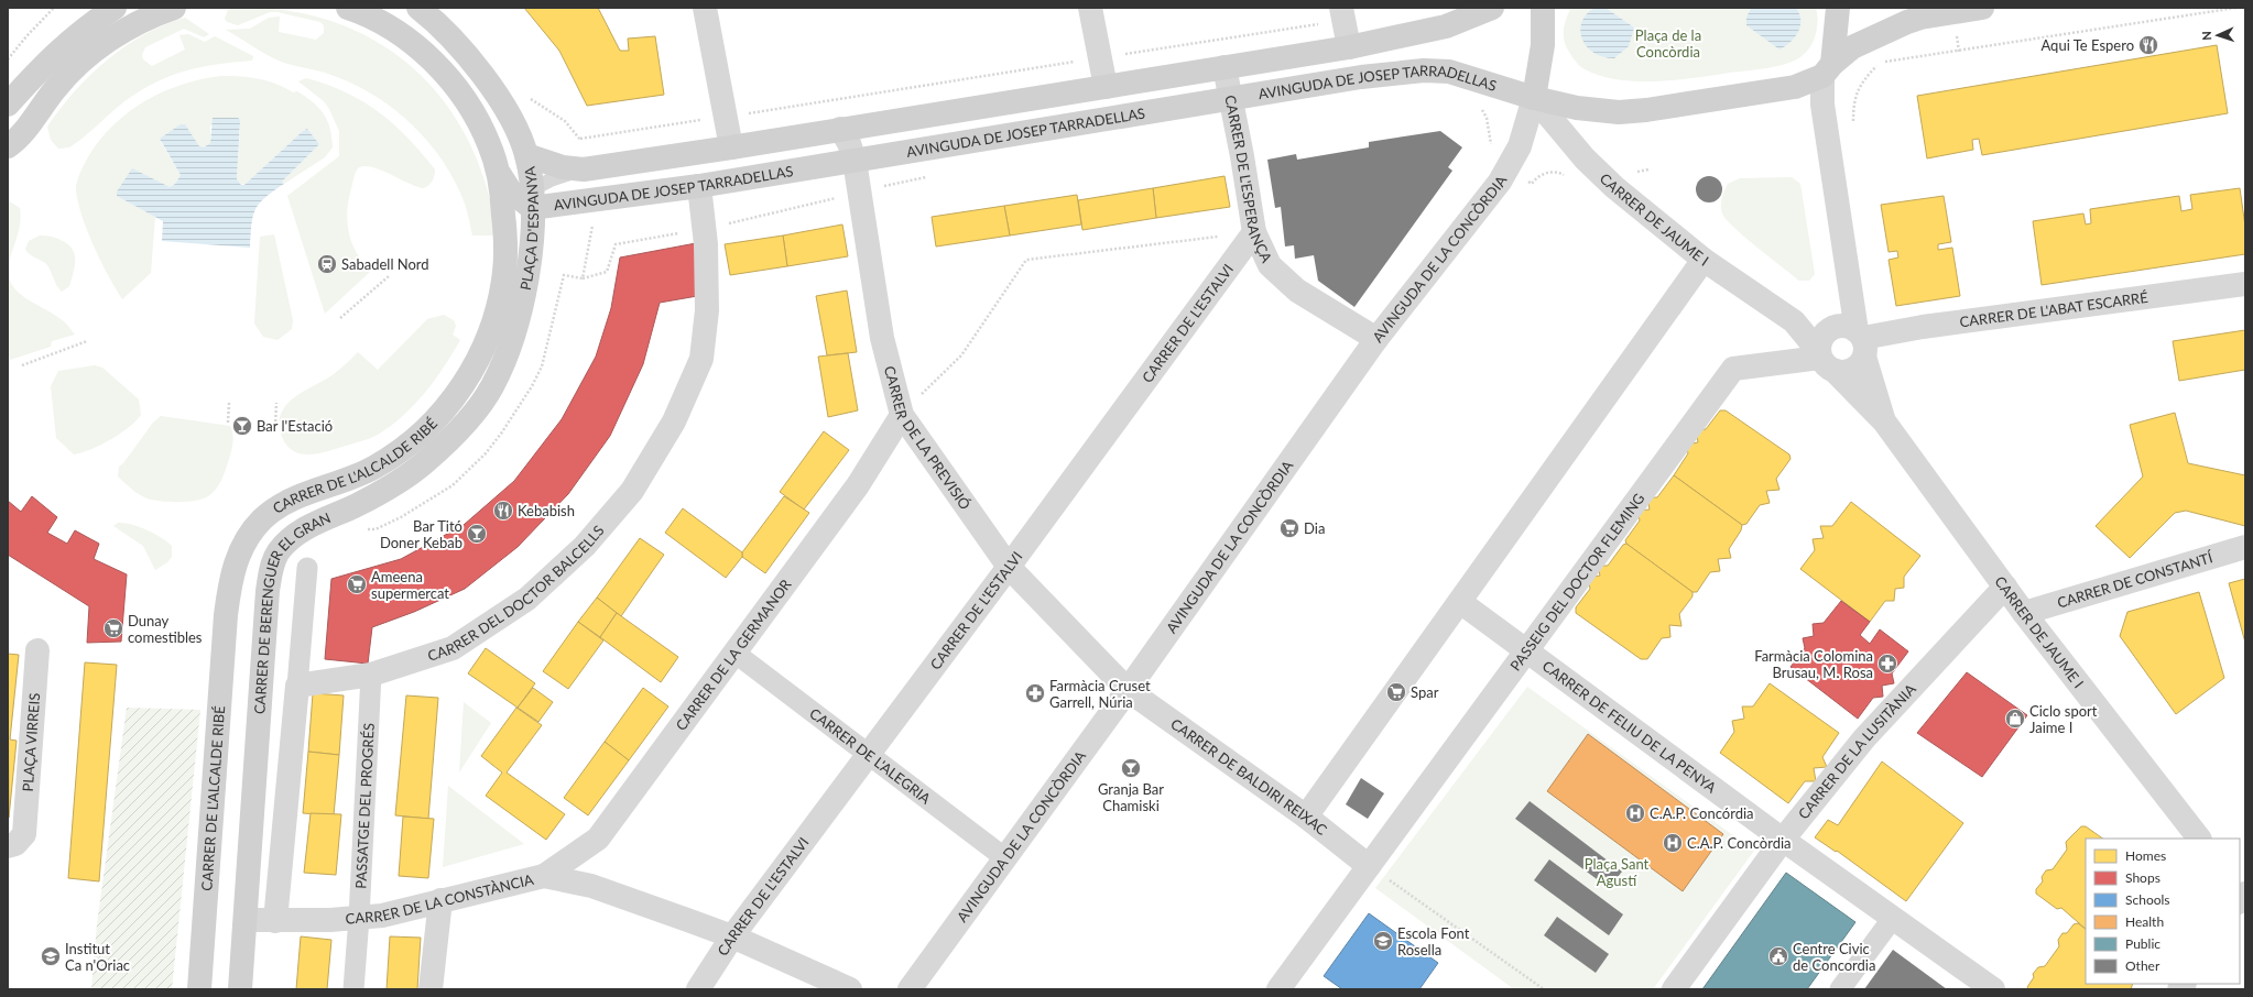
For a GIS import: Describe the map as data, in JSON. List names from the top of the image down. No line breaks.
{"streets":{"main road":["AVINGUDA DE JOSEP TARRADELLAS","PLAÇA D'ESPANYA","CARRER DE L'ALCALDE RIBÉ","CARRER DE BERENGUER EL GRAN"],"street":["CARRER DE L'ESPERANÇA","CARRER DE JAUME I","AVINGUDA DE LA CONCÒRDIA","CARRER DE L'ABAT ESCARRÉ","CARRER DE L'ESTALVI","CARRER DE LA PREVISIÓ","CARRER DE CONSTANTÍ","PASSEIG DEL DOCTOR FLEMING","CARRER DEL DOCTOR BALCELLS","CARRER DE LA GERMANOR","CARRER DE FELIU DE LA PENYA","PLAÇA VIRREIS","CARRER DE LA LUSITÀNIA","CARRER DE L'ALEGRIA","CARRER DE BALDIRI REIXAC","PASSATGE DEL PROGRÉS","CARRER DE LA CONSTÀNCIA"]},"crossings":[["AVINGUDA DE JOSEP TARRADELLAS","CARRER DE L'ESPERANÇA"],["AVINGUDA DE JOSEP TARRADELLAS","CARRER DE JAUME I"],["AVINGUDA DE JOSEP TARRADELLAS","PLAÇA D'ESPANYA"],["AVINGUDA DE JOSEP TARRADELLAS","AVINGUDA DE LA CONCÒRDIA"],["AVINGUDA DE JOSEP TARRADELLAS","CARRER DE LA PREVISIÓ"],["AVINGUDA DE JOSEP TARRADELLAS","CARRER DE L'ALCALDE RIBÉ"],["AVINGUDA DE JOSEP TARRADELLAS","CARRER DEL DOCTOR BALCELLS"],["CARRER DE L'ESPERANÇA","AVINGUDA DE LA CONCÒRDIA"],["CARRER DE L'ESPERANÇA","CARRER DE L'ESTALVI"],["CARRER DE JAUME I","AVINGUDA DE LA CONCÒRDIA"],["CARRER DE JAUME I","CARRER DE L'ABAT ESCARRÉ"],["CARRER DE JAUME I","CARRER DE CONSTANTÍ"],["CARRER DE JAUME I","PASSEIG DEL DOCTOR FLEMING"],["CARRER DE JAUME I","CARRER DE LA LUSITÀNIA"],["PLAÇA D'ESPANYA","CARRER DE L'ALCALDE RIBÉ"],["PLAÇA D'ESPANYA","CARRER DE BERENGUER EL GRAN"],["AVINGUDA DE LA CONCÒRDIA","CARRER DE LA PREVISIÓ"],["AVINGUDA DE LA CONCÒRDIA","CARRER DE L'ALEGRIA"],["AVINGUDA DE LA CONCÒRDIA","CARRER DE BALDIRI REIXAC"],["CARRER DE L'ABAT ESCARRÉ","PASSEIG DEL DOCTOR FLEMING"],["CARRER DE L'ESTALVI","CARRER DE LA PREVISIÓ"],["CARRER DE L'ESTALVI","CARRER DE L'ALEGRIA"],["CARRER DE L'ESTALVI","CARRER DE LA CONSTÀNCIA"],["CARRER DE LA PREVISIÓ","CARRER DE LA GERMANOR"],["CARRER DE LA PREVISIÓ","CARRER DE BALDIRI REIXAC"],["PASSEIG DEL DOCTOR FLEMING","CARRER DE FELIU DE LA PENYA"],["PASSEIG DEL DOCTOR FLEMING","CARRER DE BALDIRI REIXAC"],["CARRER DEL DOCTOR BALCELLS","PASSATGE DEL PROGRÉS"],["CARRER DE BERENGUER EL GRAN","CARRER DE LA CONSTÀNCIA"],["CARRER DE LA GERMANOR","CARRER DE L'ALEGRIA"],["CARRER DE LA GERMANOR","CARRER DE LA CONSTÀNCIA"],["CARRER DE FELIU DE LA PENYA","CARRER DE LA LUSITÀNIA"],["PASSATGE DEL PROGRÉS","CARRER DE LA CONSTÀNCIA"]],"parks":["Plaça de la Concòrdia","Plaça Sant Agustí"],"places":{"restaurant":["Aqui Te Espero","Kebabish"],"station":["Sabadell Nord"],"bar":["Bar l'Estació","Bar Titó Doner Kebab","Granja Bar Chamiski"],"supermarket":["Dia","Ameena supermercat","Dunay comestibles","Spar"],"pharmacy":["Farmàcia Colomina Brusau, M. Rosa","Farmàcia Cruset Garrell, Núria"],"shop":["Ciclo sport Jaime I"],"hospital":["C.A.P. Concórdia","C.A.P. Concòrdia"],"school or university":["Escola Font Rosella","Institut Ca n'Oriac"],"public building":["Centre Civic de Concordia"]},"legend":["Homes","Shops","Schools","Health","Public","Other"],"north":"left"}
